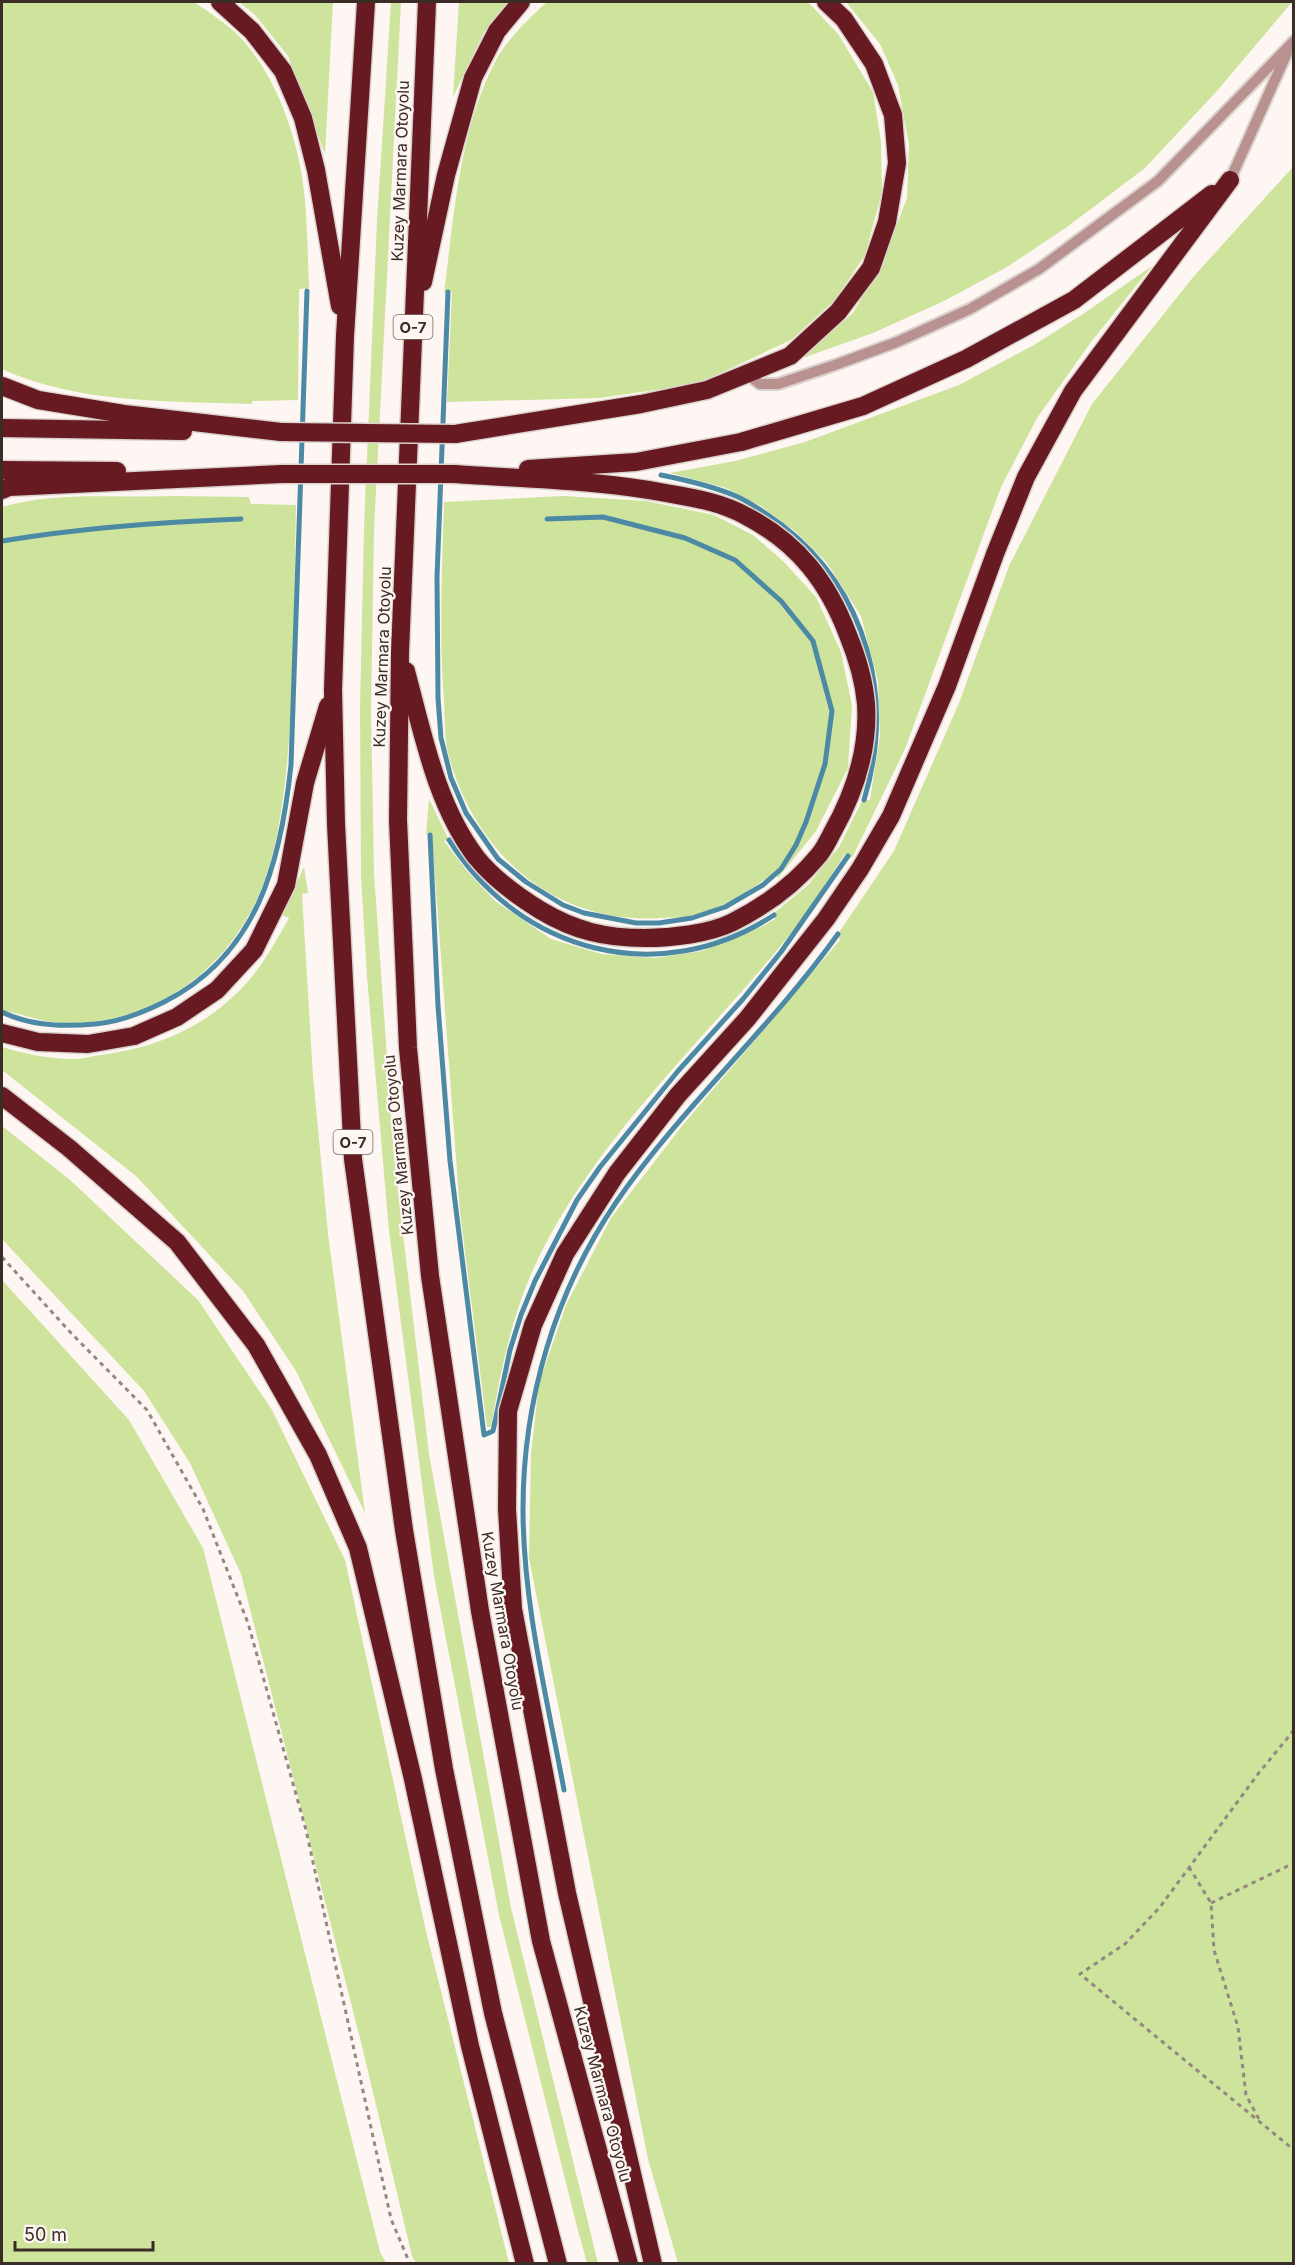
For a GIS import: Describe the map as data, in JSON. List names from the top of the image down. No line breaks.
{"streets":{"highway":["Kuzey Marmara Otoyolu","O-7"]},"scale_bar":"50 m"}
